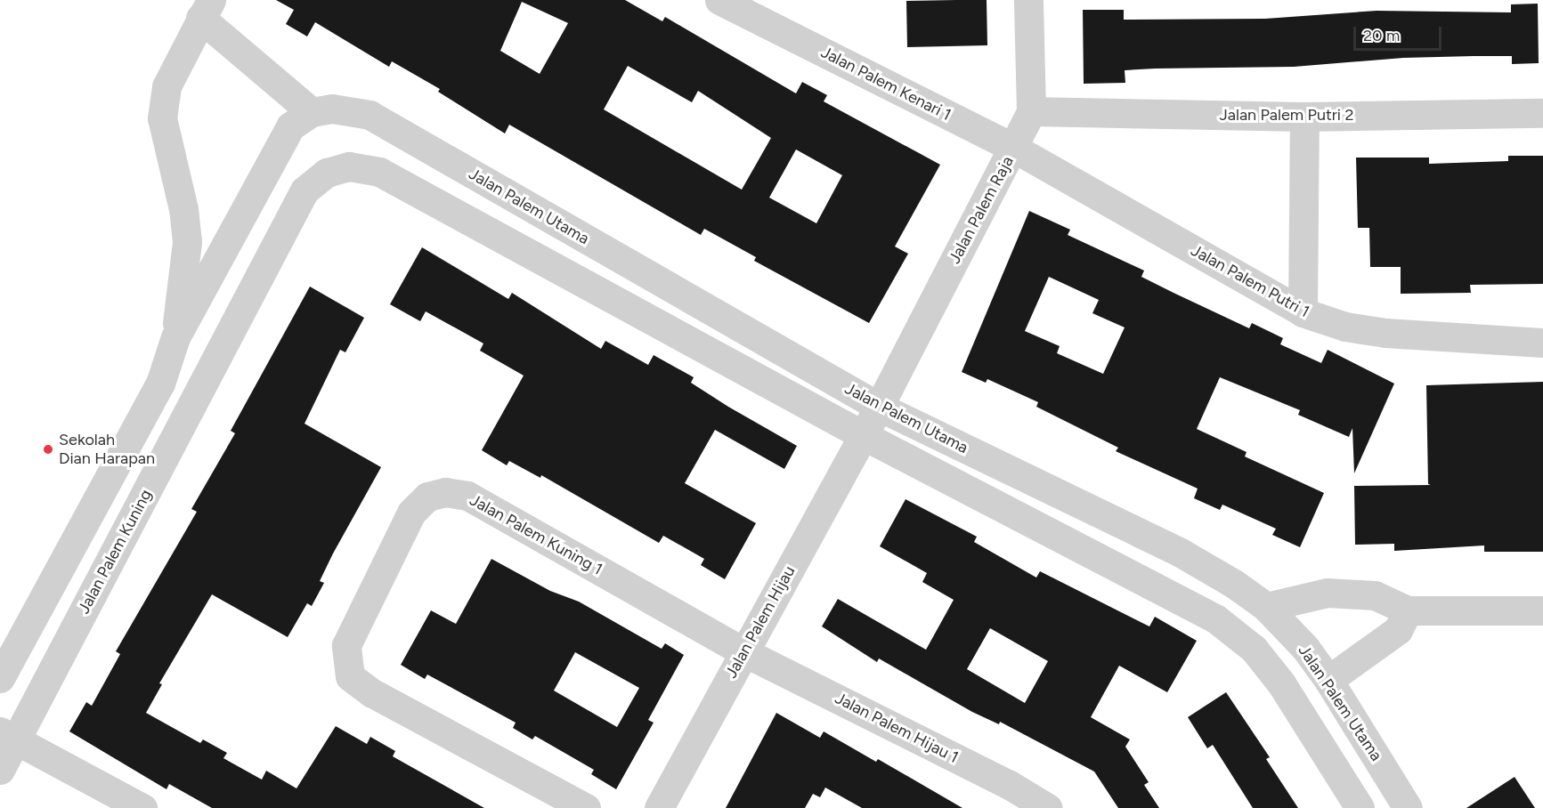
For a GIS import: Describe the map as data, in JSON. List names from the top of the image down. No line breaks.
{"streets":{"street":["Jalan Palem Kenari 1","Jalan Palem Putri 2","Jalan Palem Utama","Jalan Palem Raja","Jalan Palem Putri 1","Jalan Palem Kuning 1","Jalan Palem Kuning","Jalan Palem Hijau","Jalan Palem Hijau 1"]},"crossings":[["Jalan Palem Kenari 1","Jalan Palem Raja"],["Jalan Palem Kenari 1","Jalan Palem Putri 1"],["Jalan Palem Putri 2","Jalan Palem Raja"],["Jalan Palem Utama","Jalan Palem Raja"],["Jalan Palem Raja","Jalan Palem Putri 1"],["Jalan Palem Raja","Jalan Palem Kuning"],["Jalan Palem Raja","Jalan Palem Hijau"],["Jalan Palem Kuning 1","Jalan Palem Hijau"],["Jalan Palem Kuning 1","Jalan Palem Hijau 1"],["Jalan Palem Kuning","Jalan Palem Hijau"],["Jalan Palem Hijau","Jalan Palem Hijau 1"]],"places":["Sekolah Dian Harapan"],"scale_bar":"20 m"}
